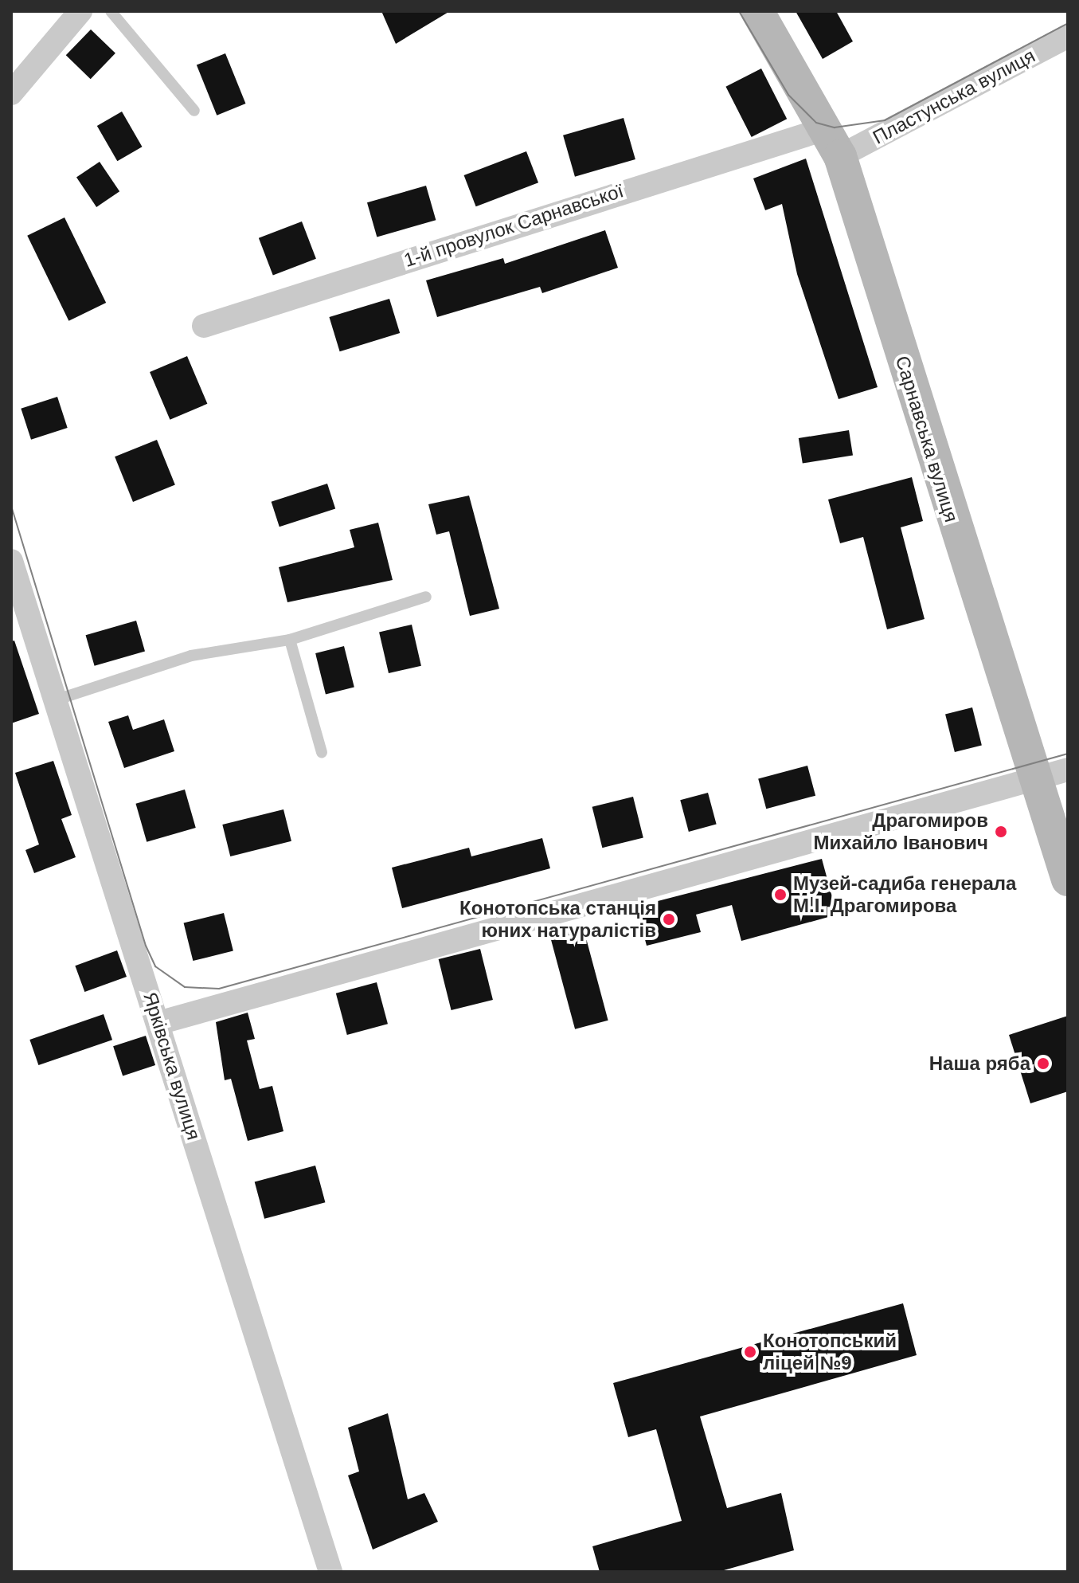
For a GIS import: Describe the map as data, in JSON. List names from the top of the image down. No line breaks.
{"streets":{"street":["Пластунська вулиця","1-й провулок Сарнавської","Сарнавська вулиця","Ярківська вулиця"]},"crossings":[["Пластунська вулиця","1-й провулок Сарнавської"],["Пластунська вулиця","Сарнавська вулиця"],["1-й провулок Сарнавської","Сарнавська вулиця"]],"places":["Драгомиров Михайло Іванович","Музей-садиба генерала М.І. Драгомирова","Конотопська станція юних натуралістів","Наша ряба","Конотопський ліцей №9"]}
